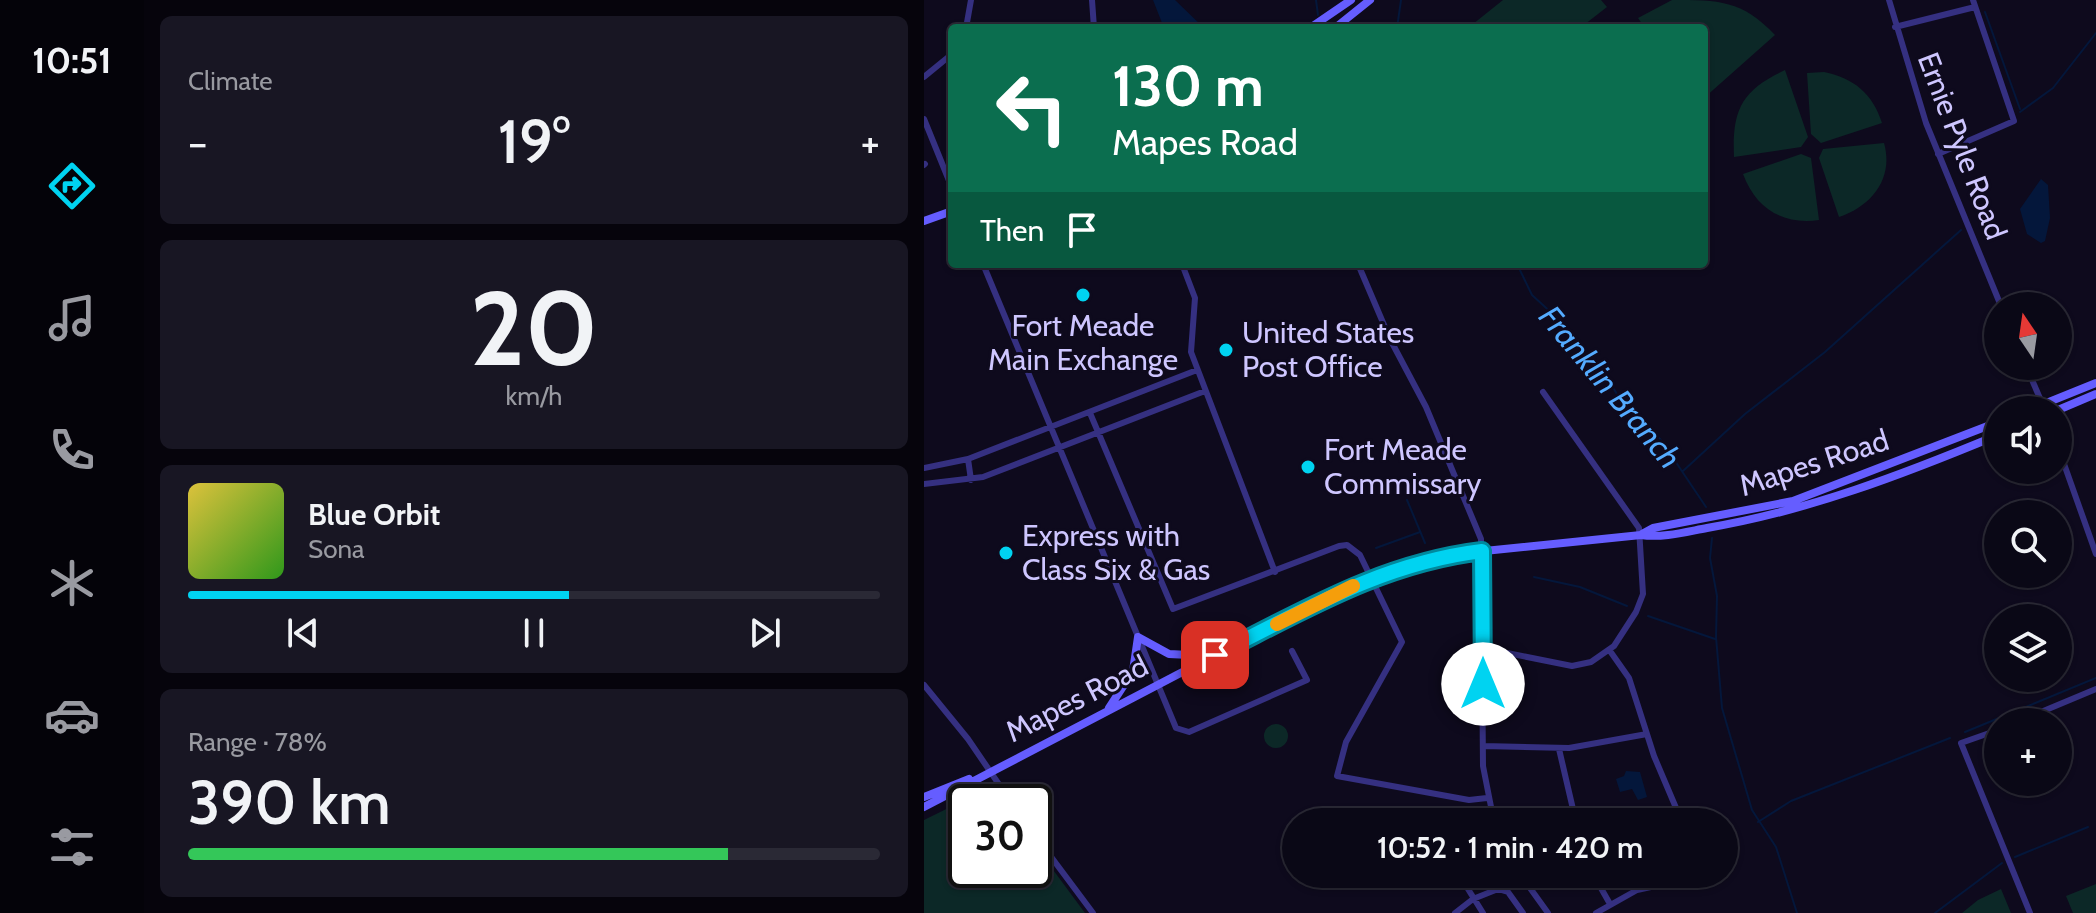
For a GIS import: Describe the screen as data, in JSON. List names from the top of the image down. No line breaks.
{"streets":{"street":["Ernie Pyle Road","Mapes Road"]},"water":["Franklin Branch"],"places":["Fort Meade Main Exchange","United States Post Office","Fort Meade Commissary","Express with Class Six & Gas"],"north":"top","page":{"tabs":"10:51","tile":["Climate",["20","km/h"],["Range · 78%","390 km"]],"turn":["130 m","Mapes Road"],"heat":["−","19°","+"],"then":"Then","map_buttons":"+","song":["Blue Orbit","Sona"],"limit":"30","trip":"10:52 · 1 min · 420 m"}}
